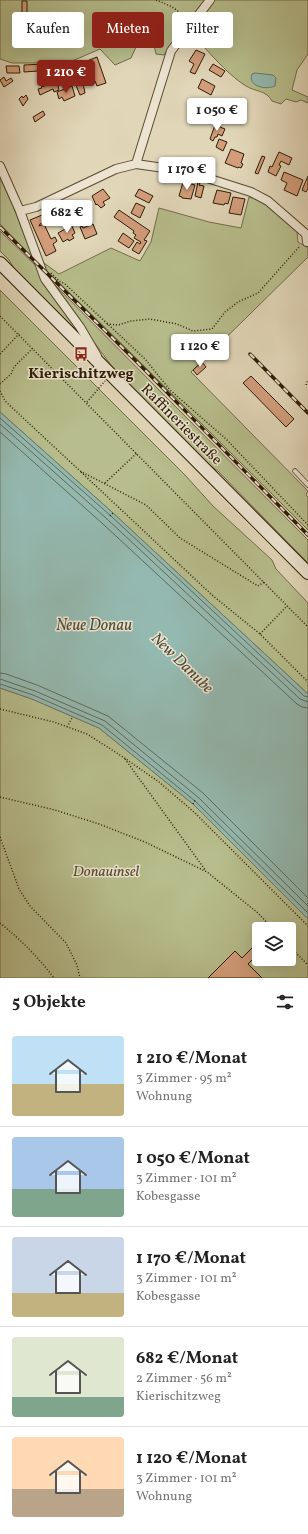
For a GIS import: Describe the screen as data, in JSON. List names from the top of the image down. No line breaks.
{"streets":{"main road":["Raffineriestraße"]},"water":["Neue Donau","New Danube"],"parks":["Donauinsel"],"places":{"bus stop":["Kierischitzweg"]},"page":{"chip":["Kaufen","Mieten","Filter"],"price":["1 210 €","1 050 €","1 170 €","682 €","1 120 €"],"heading":"5 Objekte","list":[{"name":"1 210 €/Monat","note":"3 Zimmer · 95 m² · Wohnung"},{"name":"1 050 €/Monat","note":"3 Zimmer · 101 m² · Kobesgasse"},{"name":"1 170 €/Monat","note":"3 Zimmer · 101 m² · Kobesgasse"},{"name":"682 €/Monat","note":"2 Zimmer · 56 m² · Kierischitzweg"},{"name":"1 120 €/Monat","note":"3 Zimmer · 101 m² · Wohnung"}]}}
